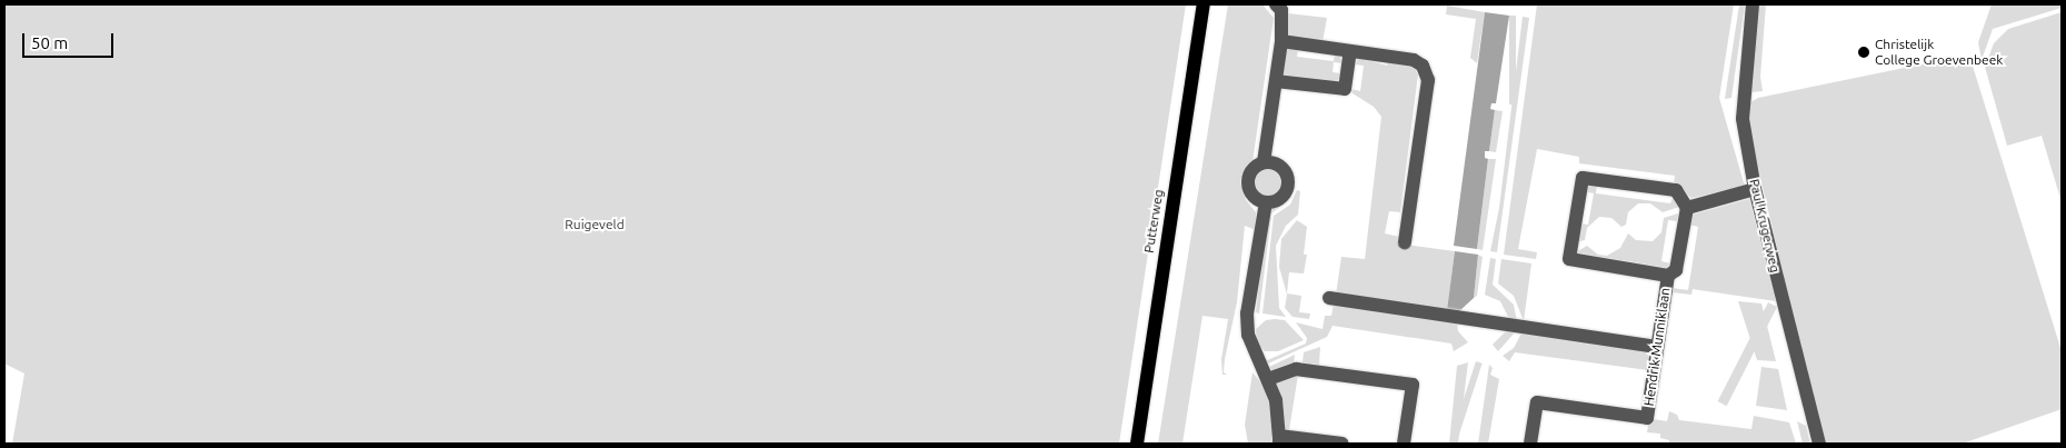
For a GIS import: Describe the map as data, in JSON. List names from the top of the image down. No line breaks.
{"streets":{"main road":["Putterweg"],"street":["Paul Krugerweg","Hendrik Munniklaan"]},"parks":["Ruigeveld"],"places":["Christelijk College Groevenbeek"],"scale_bar":"50 m"}
